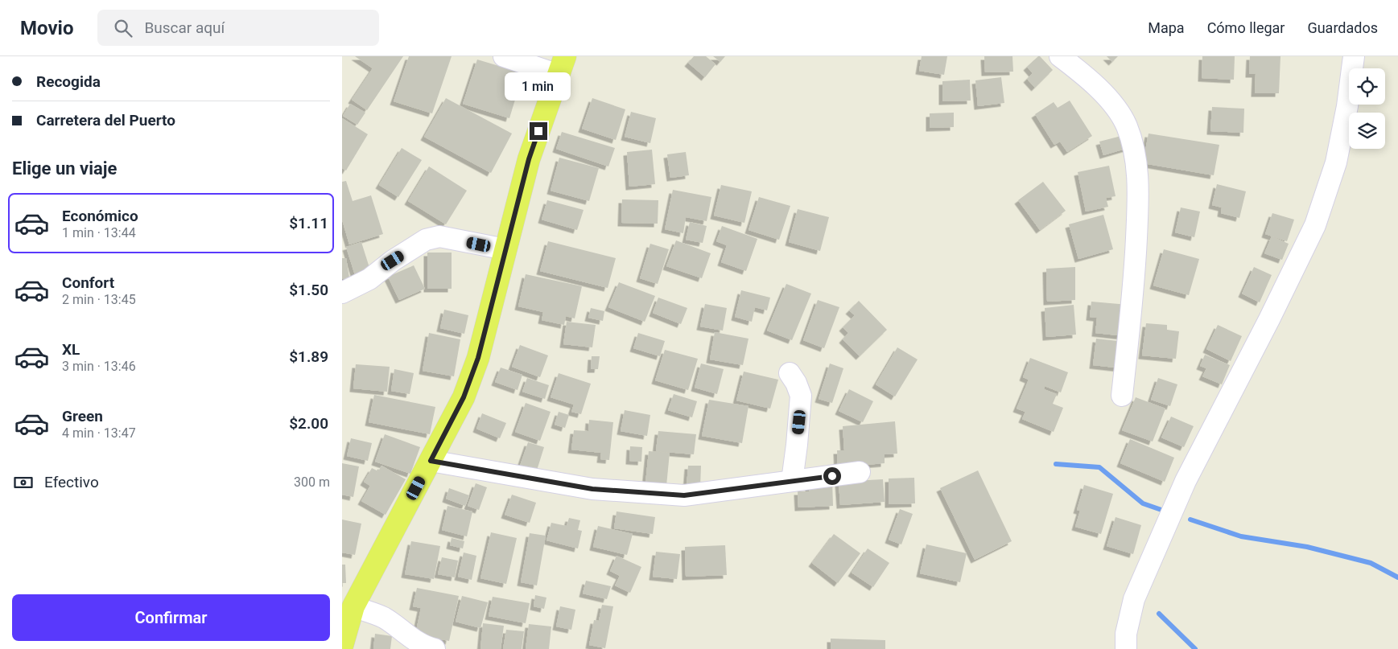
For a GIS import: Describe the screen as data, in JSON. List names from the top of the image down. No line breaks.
{"page":{"header":"Movio","search":"Buscar aquí","nav":["Mapa","Cómo llegar","Guardados"],"banner":["Recogida","Carretera del Puerto"],"bubble":"1 min","heading":"Elige un viaje","list":[{"name":"Económico","note":"1 min · 13:44","value":"$1.11"},{"name":"Confort","note":"2 min · 13:45","value":"$1.50"},{"name":"XL","note":"3 min · 13:46","value":"$1.89"},{"name":"Green","note":"4 min · 13:47","value":"$2.00"}],"pay":["Efectivo","300 m"],"buttons":"Confirmar"}}
